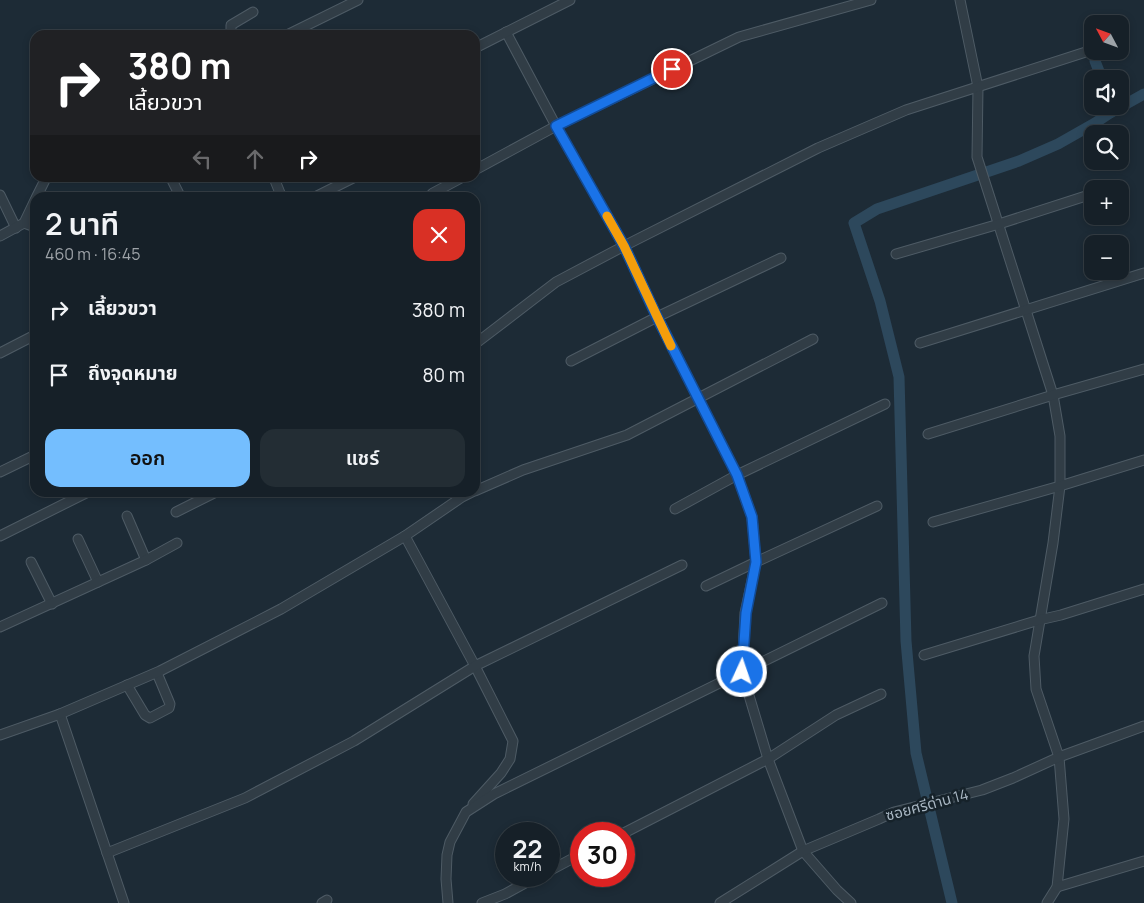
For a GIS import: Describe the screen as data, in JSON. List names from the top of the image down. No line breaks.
{"streets":{"street":["ซอยศรีด่าน 14"]},"north":"top left","page":{"map_buttons":["+","−"],"turn":["380 m","เลี้ยวขวา"],"heading":["2 นาที","460 m · 16:45"],"list":[{"name":"เลี้ยวขวา","value":"380 m"},{"name":"ถึงจุดหมาย","value":"80 m"}],"buttons":["ออก","แชร์"],"speed":"22 km/h","limit":"30"}}
